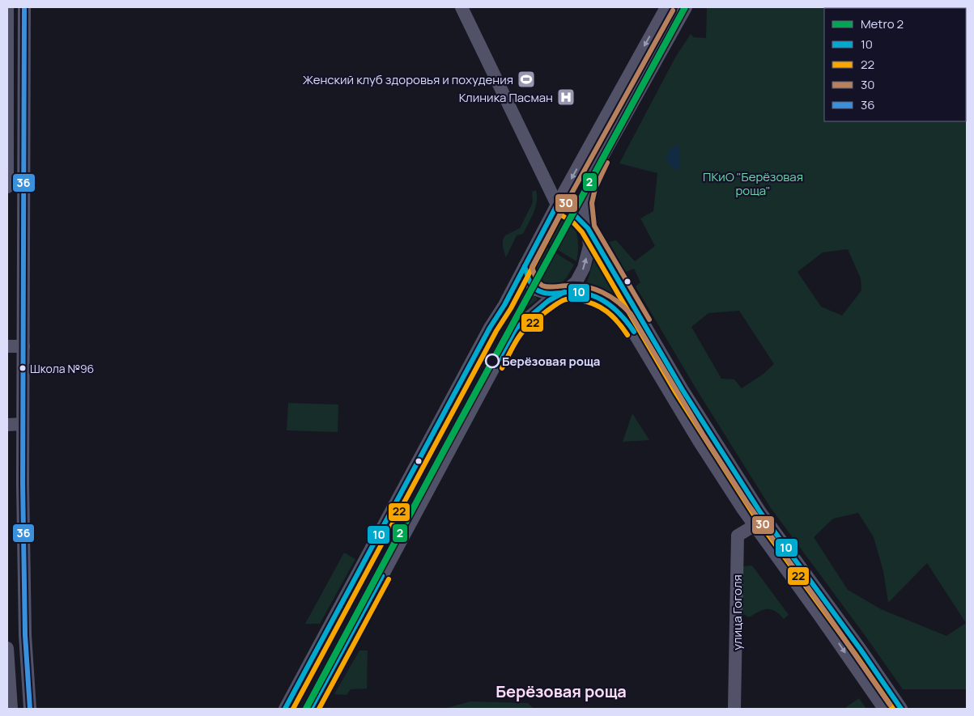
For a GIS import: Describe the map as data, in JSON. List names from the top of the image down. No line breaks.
{"streets":{"main road":["улица Гоголя"]},"districts":["Берёзовая роща"],"parks":["ПКиО \"Берёзовая роща\""],"places":{"sports":["Женский клуб здоровья и похудения"],"hospital":["Клиника Пасман"],"other":["Берёзовая роща","Школа №96"]},"lines":["metro line 2","transit line 36","transit line 30","transit line 10","transit line 22"],"legend":["Metro 2","10","22","30","36"]}
